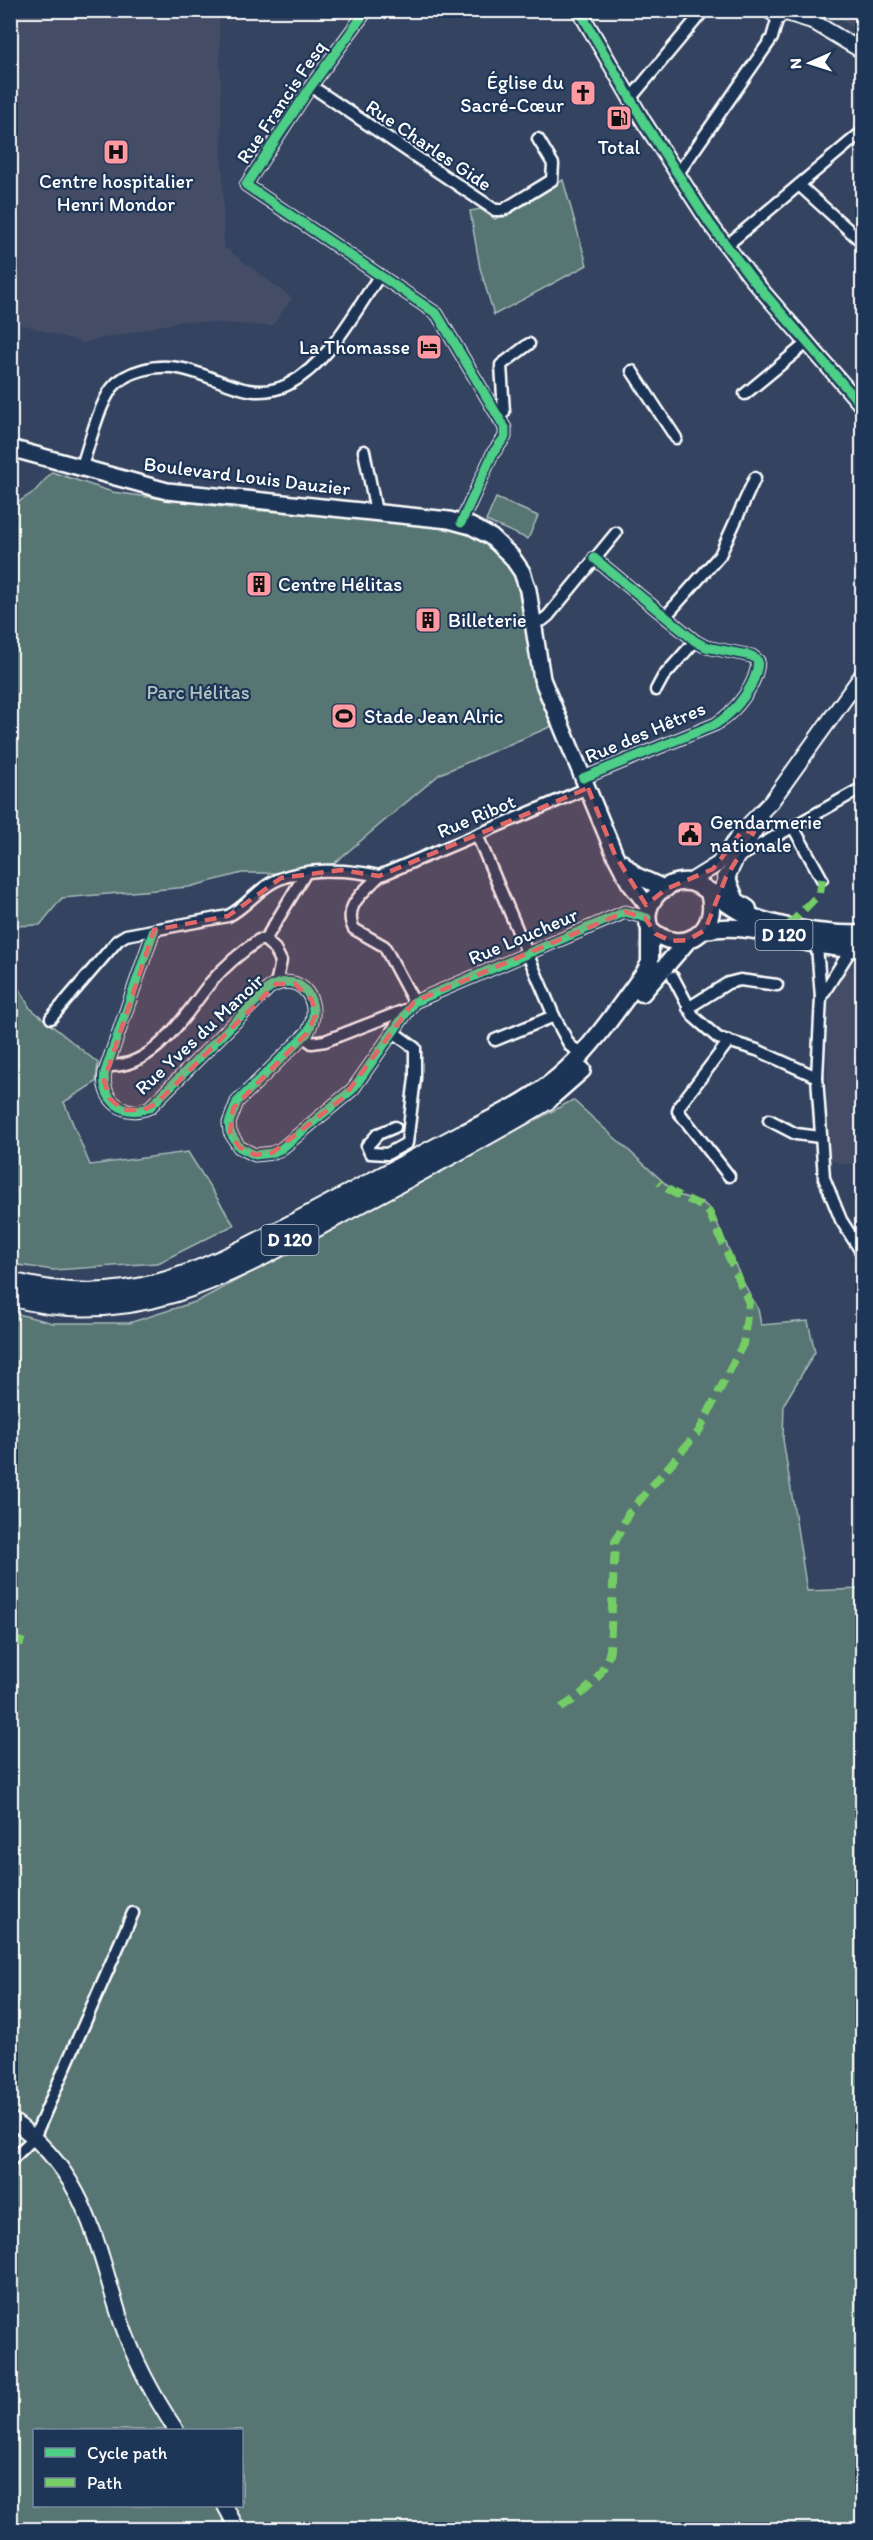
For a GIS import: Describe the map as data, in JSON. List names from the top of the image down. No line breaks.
{"streets":{"highway":["D 120"],"main road":["Boulevard Louis Dauzier"],"street":["Rue Francis Fesq","Rue Charles Gide","Rue des Hêtres","Rue Ribot","Rue Loucheur","Rue Yves du Manoir"]},"crossings":[["Rue Francis Fesq","Rue Charles Gide"],["Boulevard Louis Dauzier","Rue des Hêtres"],["Boulevard Louis Dauzier","Rue Ribot"],["Boulevard Louis Dauzier","D 120"],["Boulevard Louis Dauzier","Rue Loucheur"],["Rue des Hêtres","Rue Ribot"],["D 120","Rue Loucheur"],["Rue Loucheur","Rue Yves du Manoir"]],"parks":["Parc Hélitas"],"places":{"church":["Église du Sacré-Cœur"],"fuel station":["Total"],"hospital":["Centre hospitalier Henri Mondor"],"hotel":["La Thomasse"],"building":["Centre Hélitas","Billeterie"],"sports":["Stade Jean Alric"],"public building":["Gendarmerie nationale"]},"legend":["Cycle path","Path"],"north":"left"}
